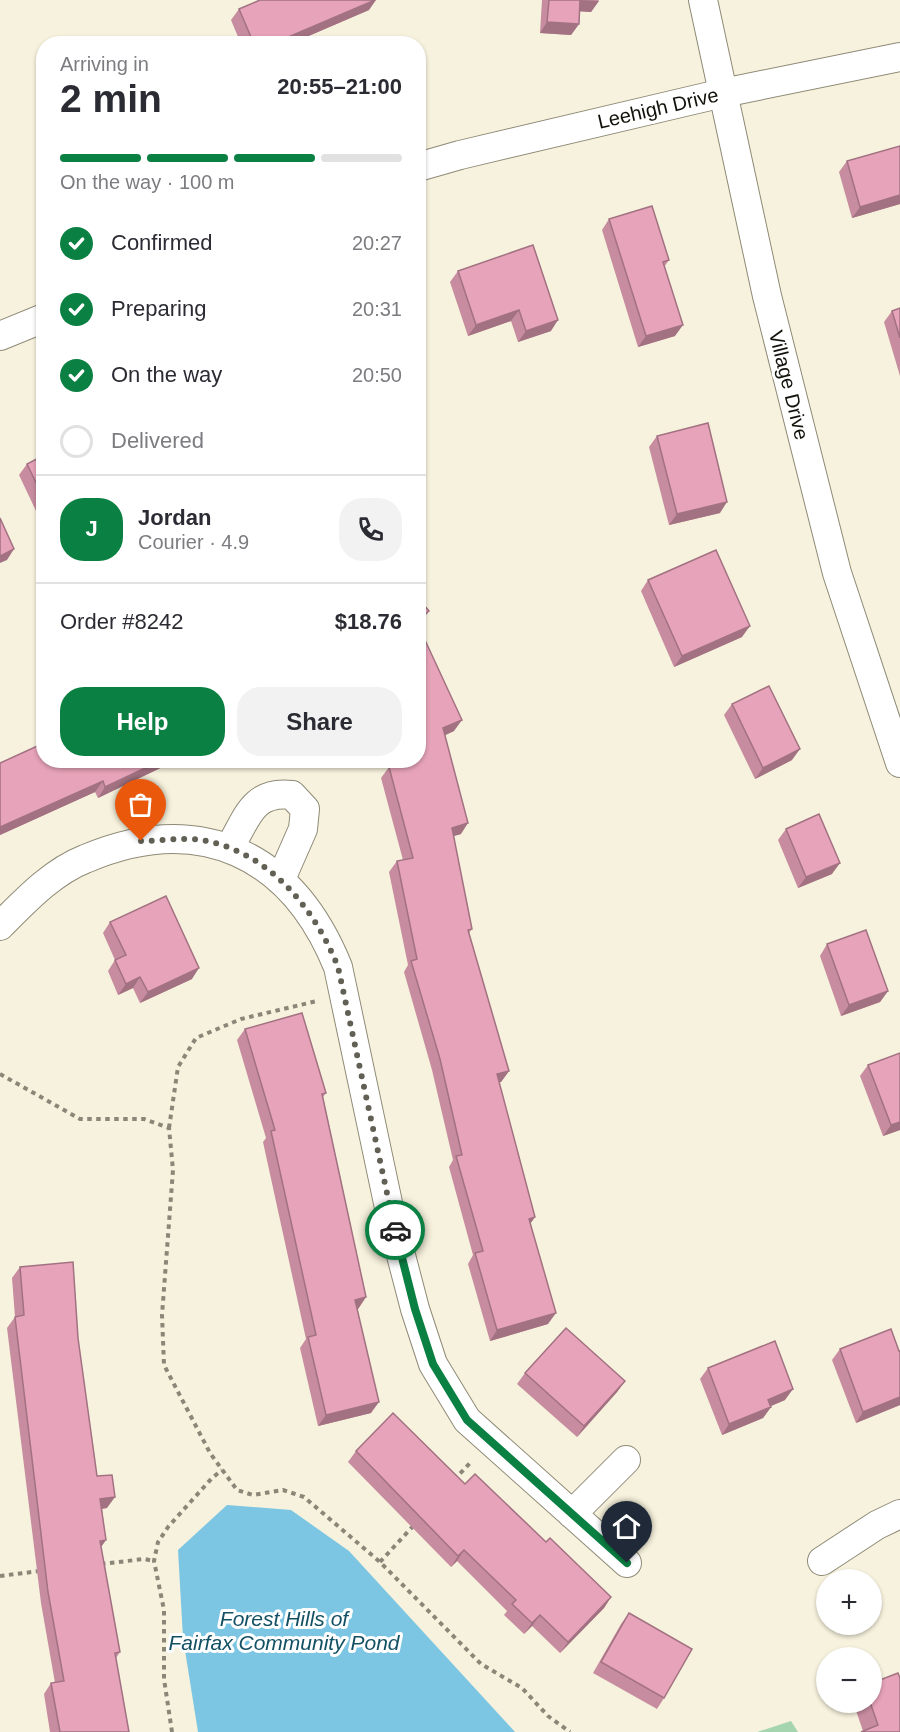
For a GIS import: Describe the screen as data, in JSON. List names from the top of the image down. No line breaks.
{"streets":{"street":["Leehigh Drive","Village Drive"]},"crossings":[["Leehigh Drive","Village Drive"]],"water":["Forest Hills of Fairfax Community Pond"],"page":{"heading":["2 min","Arriving in","20:55–21:00"],"panel":["Jordan","Courier · 4.9","Order #8242","$18.76"],"bar":"On the way · 100 m","list":[["Confirmed","20:27"],["Preparing","20:31"],["On the way","20:50"],"Delivered"],"round":"J","buttons":["Help","Share"],"map_buttons":["+","−"]}}
